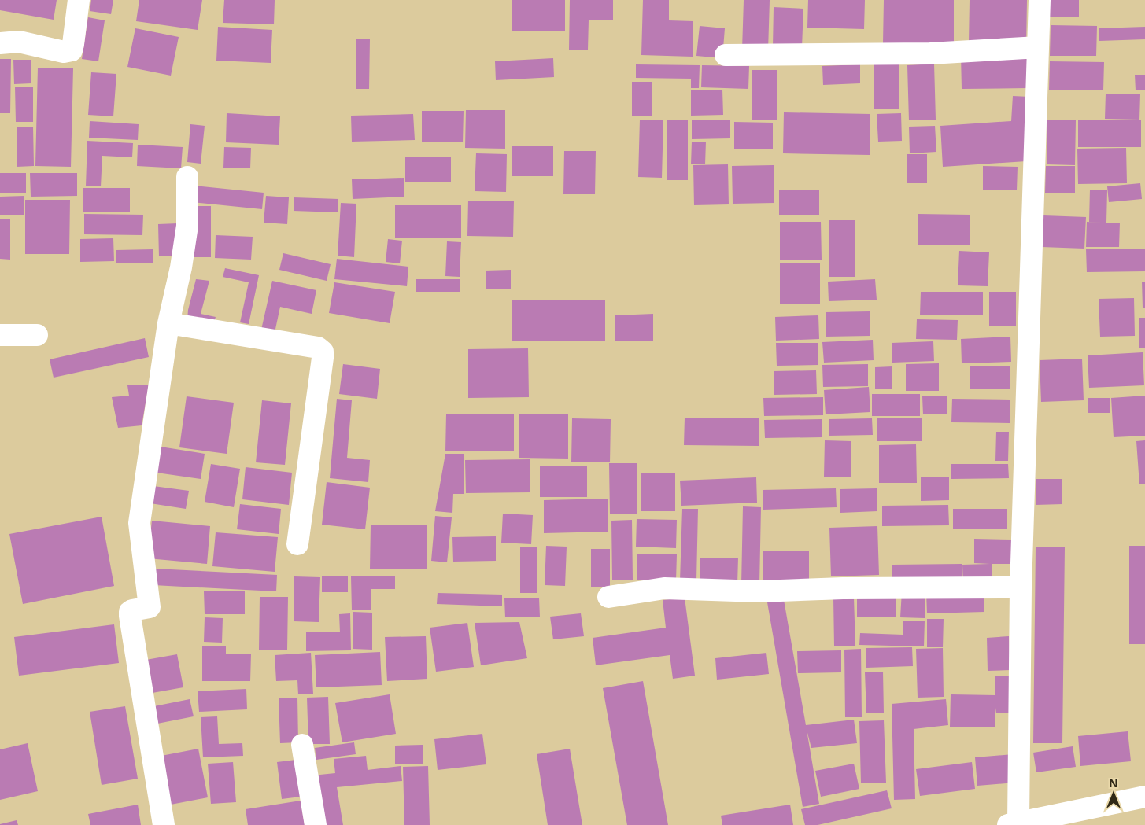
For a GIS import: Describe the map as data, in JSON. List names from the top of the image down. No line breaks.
{"north":"top"}
